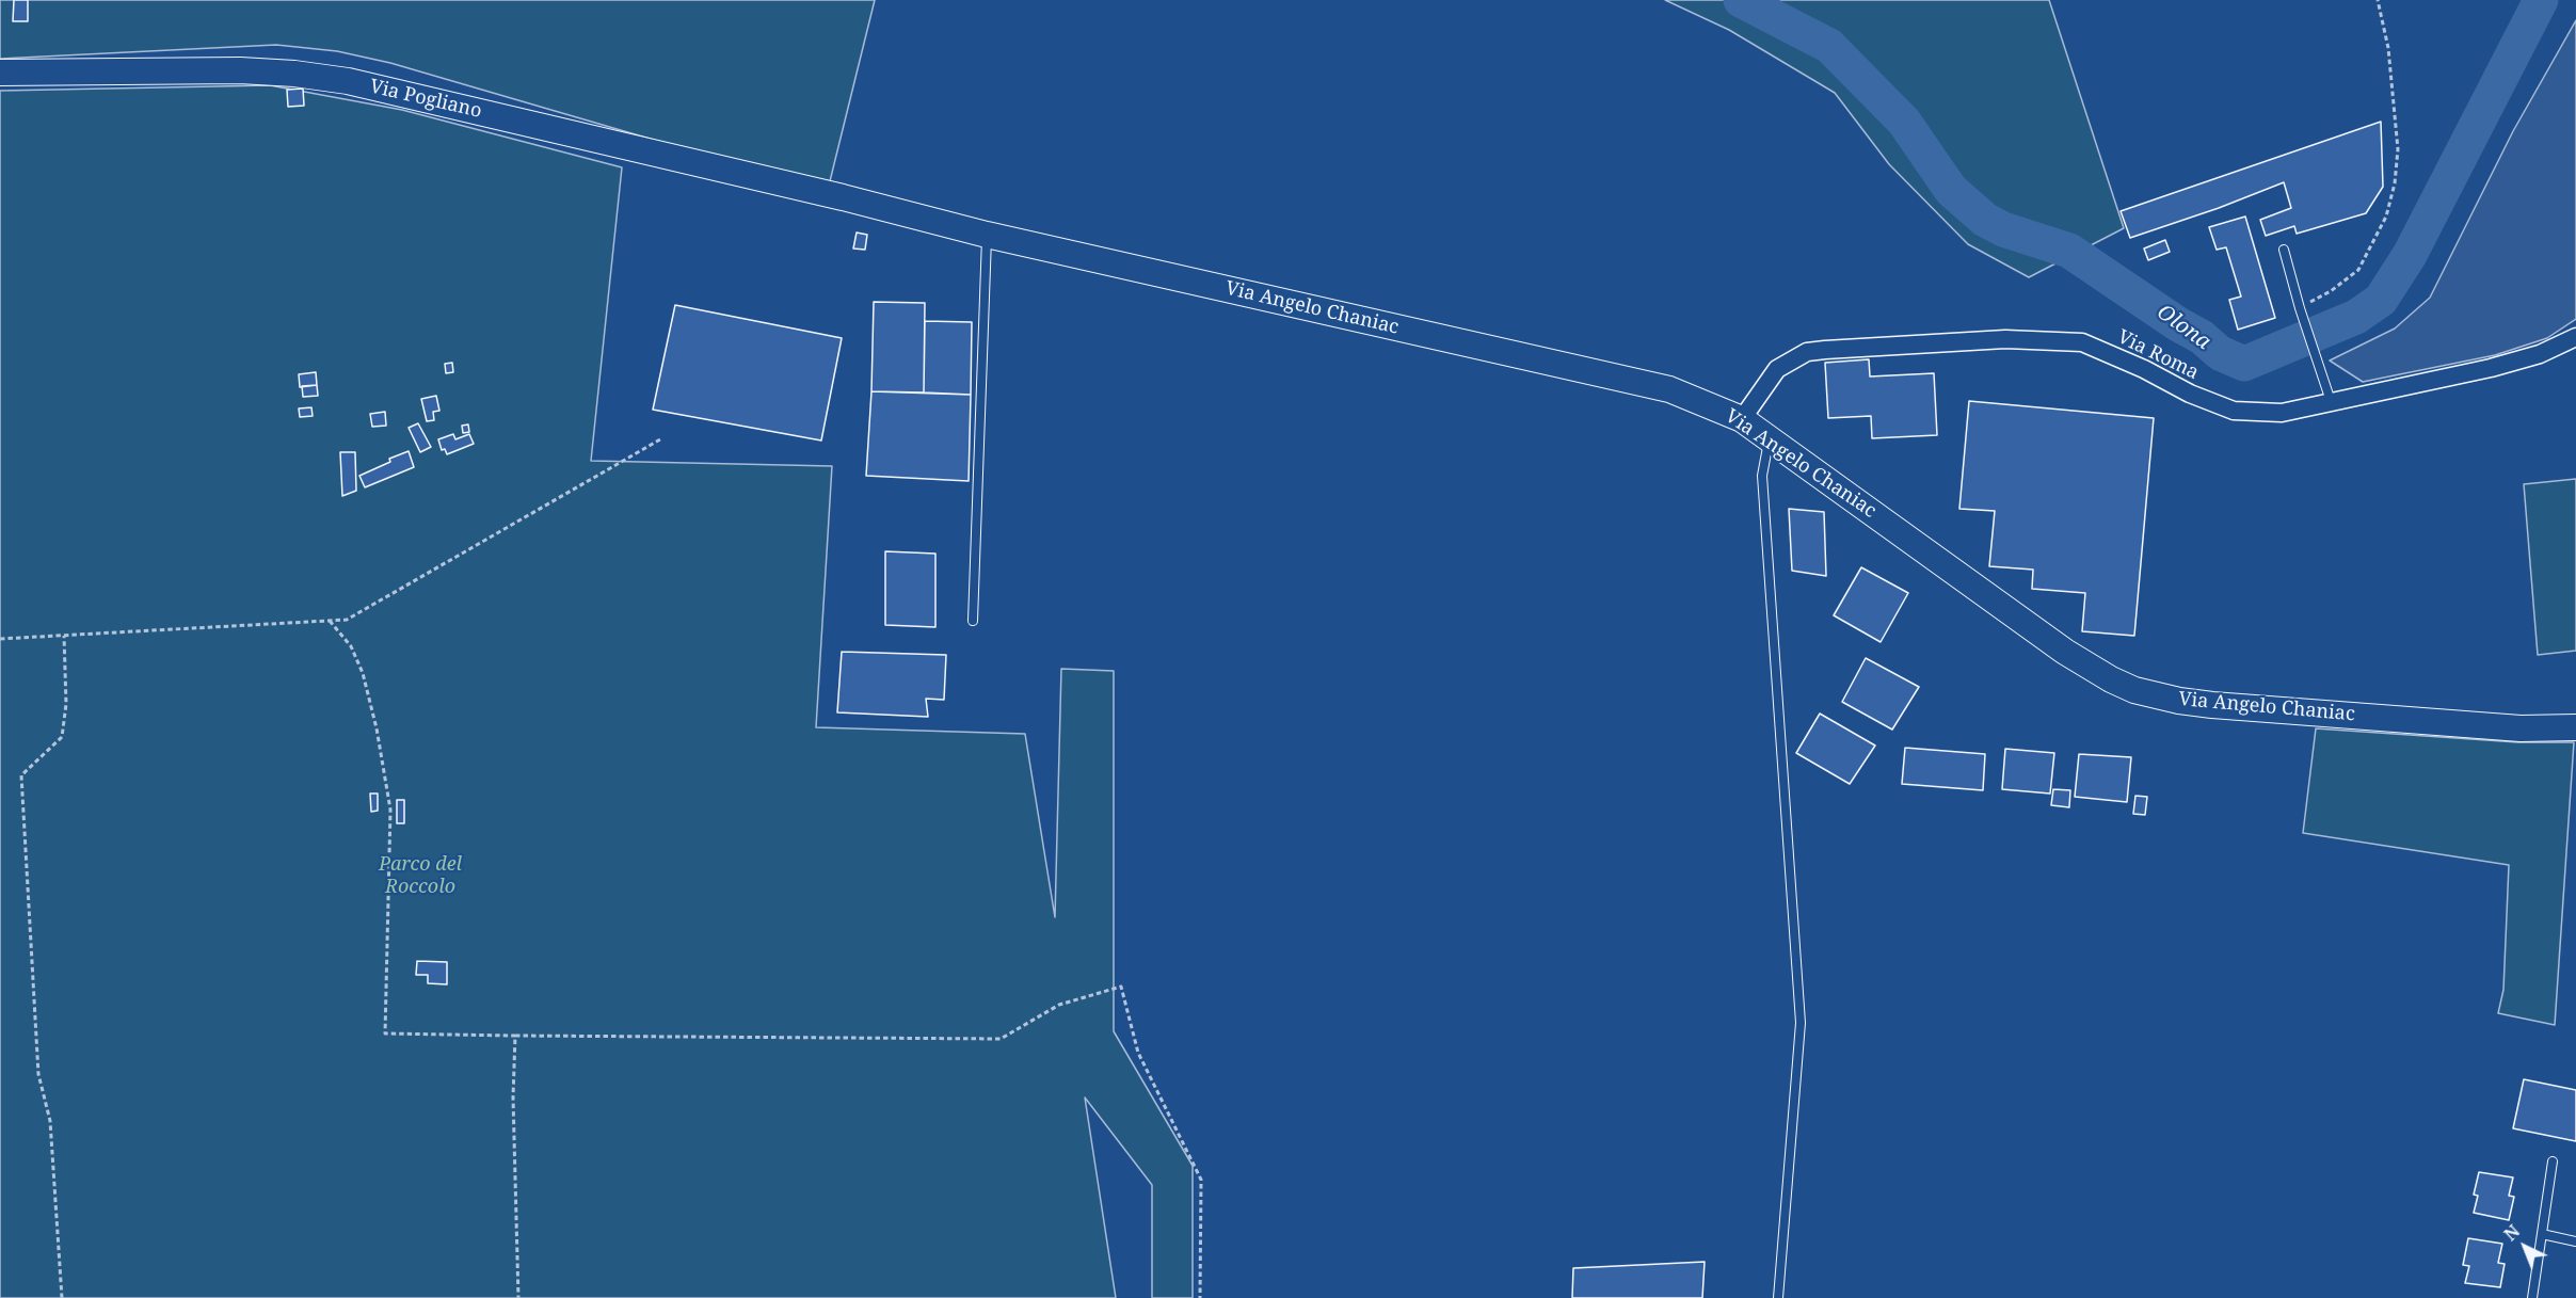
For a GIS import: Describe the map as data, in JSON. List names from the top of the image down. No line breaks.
{"streets":{"street":["Via Pogliano","Via Angelo Chaniac","Via Roma"]},"crossings":[["Via Pogliano","Via Angelo Chaniac"],["Via Angelo Chaniac","Via Roma"]],"water":["Olona"],"parks":["Parco del Roccolo"],"north":"top left"}
